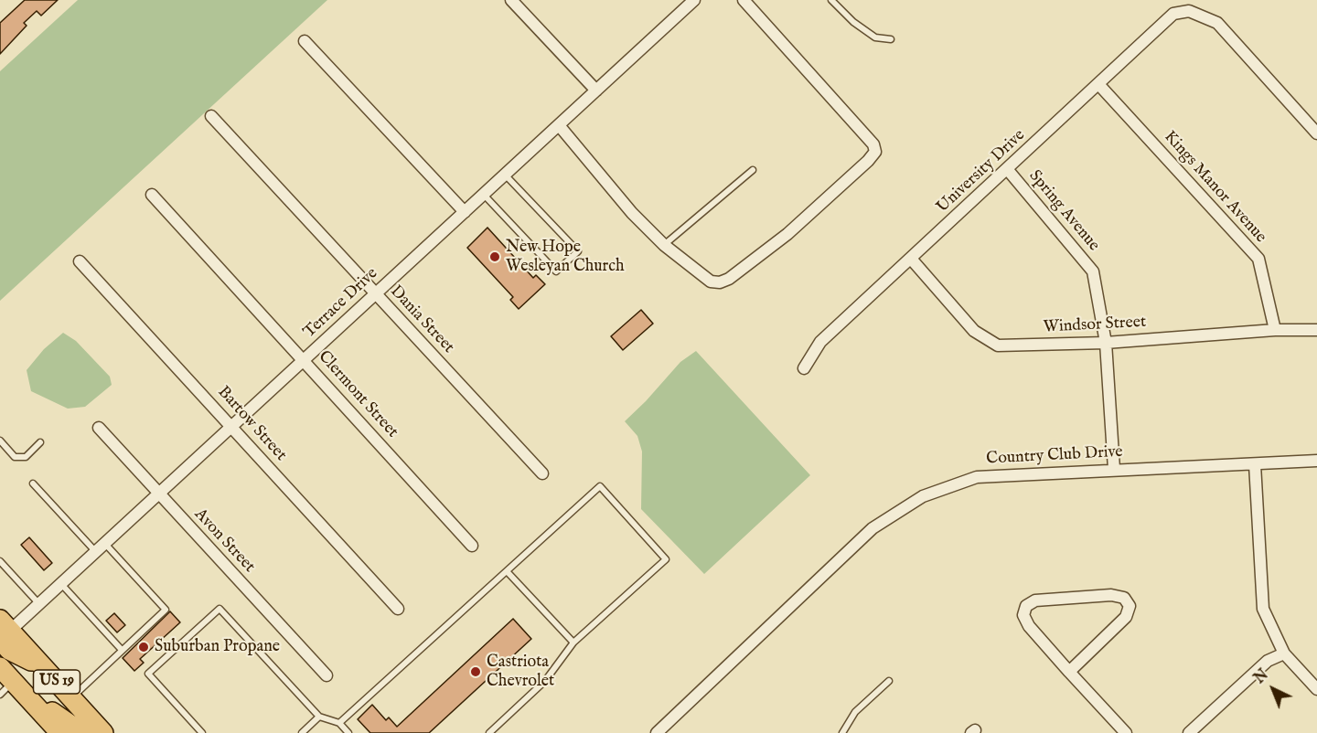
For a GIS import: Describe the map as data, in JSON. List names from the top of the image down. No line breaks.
{"streets":{"highway":["US 19"],"street":["University Drive","Kings Manor Avenue","Spring Avenue","Terrace Drive","Dania Street","Windsor Street","Clermont Street","Bartow Street","Country Club Drive","Avon Street"]},"crossings":[["University Drive","Kings Manor Avenue"],["University Drive","Spring Avenue"],["University Drive","Windsor Street"],["Kings Manor Avenue","Windsor Street"],["Spring Avenue","Windsor Street"],["Spring Avenue","Country Club Drive"],["Terrace Drive","Dania Street"],["Terrace Drive","Clermont Street"],["Terrace Drive","Bartow Street"],["Terrace Drive","Avon Street"],["Terrace Drive","US 19"]],"places":["New Hope Wesleyan Church","Suburban Propane","Castriota Chevrolet"],"north":"top left"}
